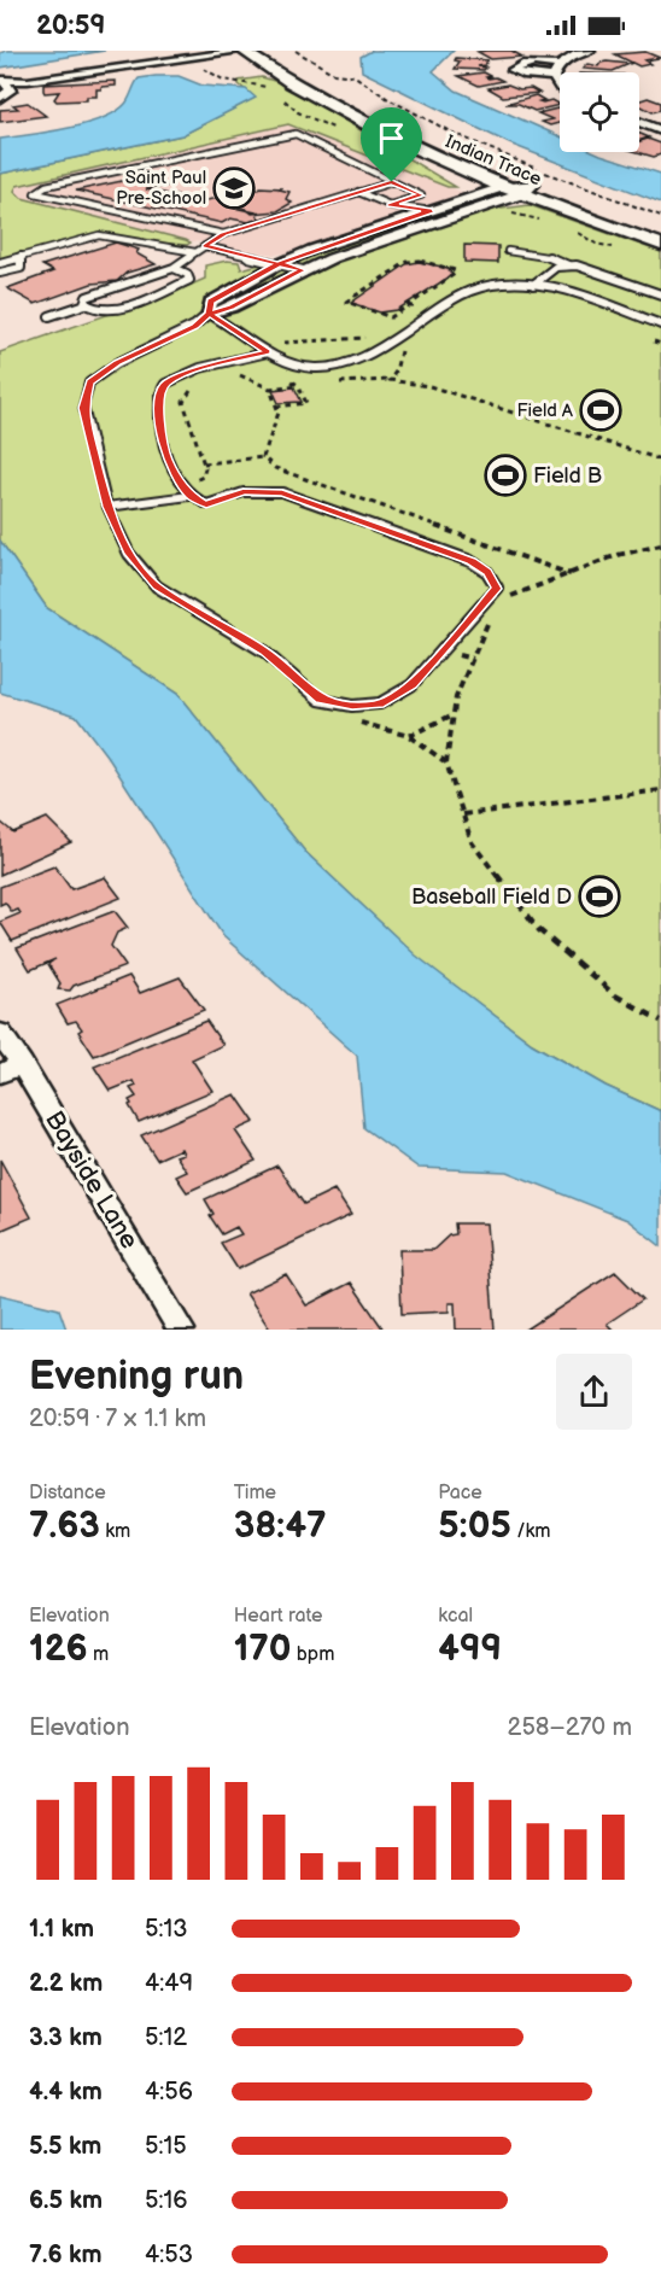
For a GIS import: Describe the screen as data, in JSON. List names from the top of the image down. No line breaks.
{"streets":{"main road":["Indian Trace"],"street":["Bayside Lane"]},"places":{"school or university":["Saint Paul Pre-School"],"sports":["Field A","Field B","Baseball Field D"]},"page":{"status":"20:59","heading":["Evening run","20:59 · 7 × 1.1 km"],"stats":[["Distance","7.63 km"],["Time","38:47"],["Pace","5:05 /km"],["Elevation","126 m"],["Heart rate","170 bpm"],["kcal","499"]],"chart":["Elevation","258–270 m"],"list":[{"name":"1.1 km","note":"5:13"},{"name":"2.2 km","note":"4:49"},{"name":"3.3 km","note":"5:12"},{"name":"4.4 km","note":"4:56"},{"name":"5.5 km","note":"5:15"},{"name":"6.5 km","note":"5:16"},{"name":"7.6 km","note":"4:53"}]}}
